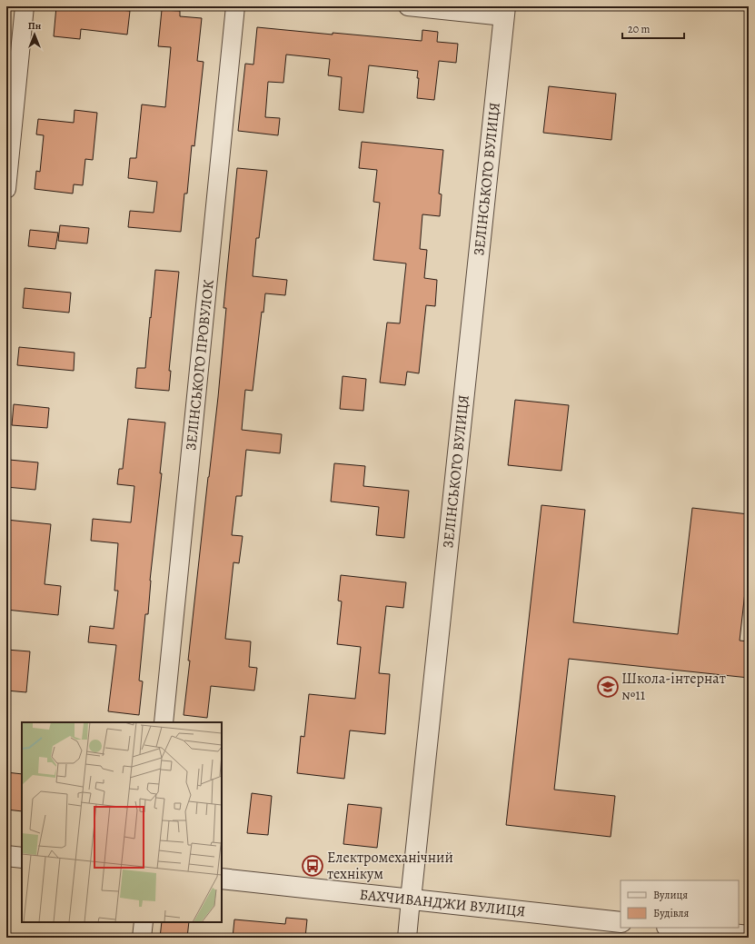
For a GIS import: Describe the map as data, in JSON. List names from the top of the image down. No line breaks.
{"streets":{"street":["ЗЕЛІНСЬКОГО ВУЛИЦЯ","ЗЕЛІНСЬКОГО ПРОВУЛОК","БАХЧИВАНДЖИ ВУЛИЦЯ"]},"crossings":[["ЗЕЛІНСЬКОГО ВУЛИЦЯ","БАХЧИВАНДЖИ ВУЛИЦЯ"]],"places":{"school or university":["Школа-інтернат №11"],"bus stop":["Електромеханічний технікум"]},"legend":["Вулиця","Будівля"],"scale_bar":"20 m","north":"top"}
